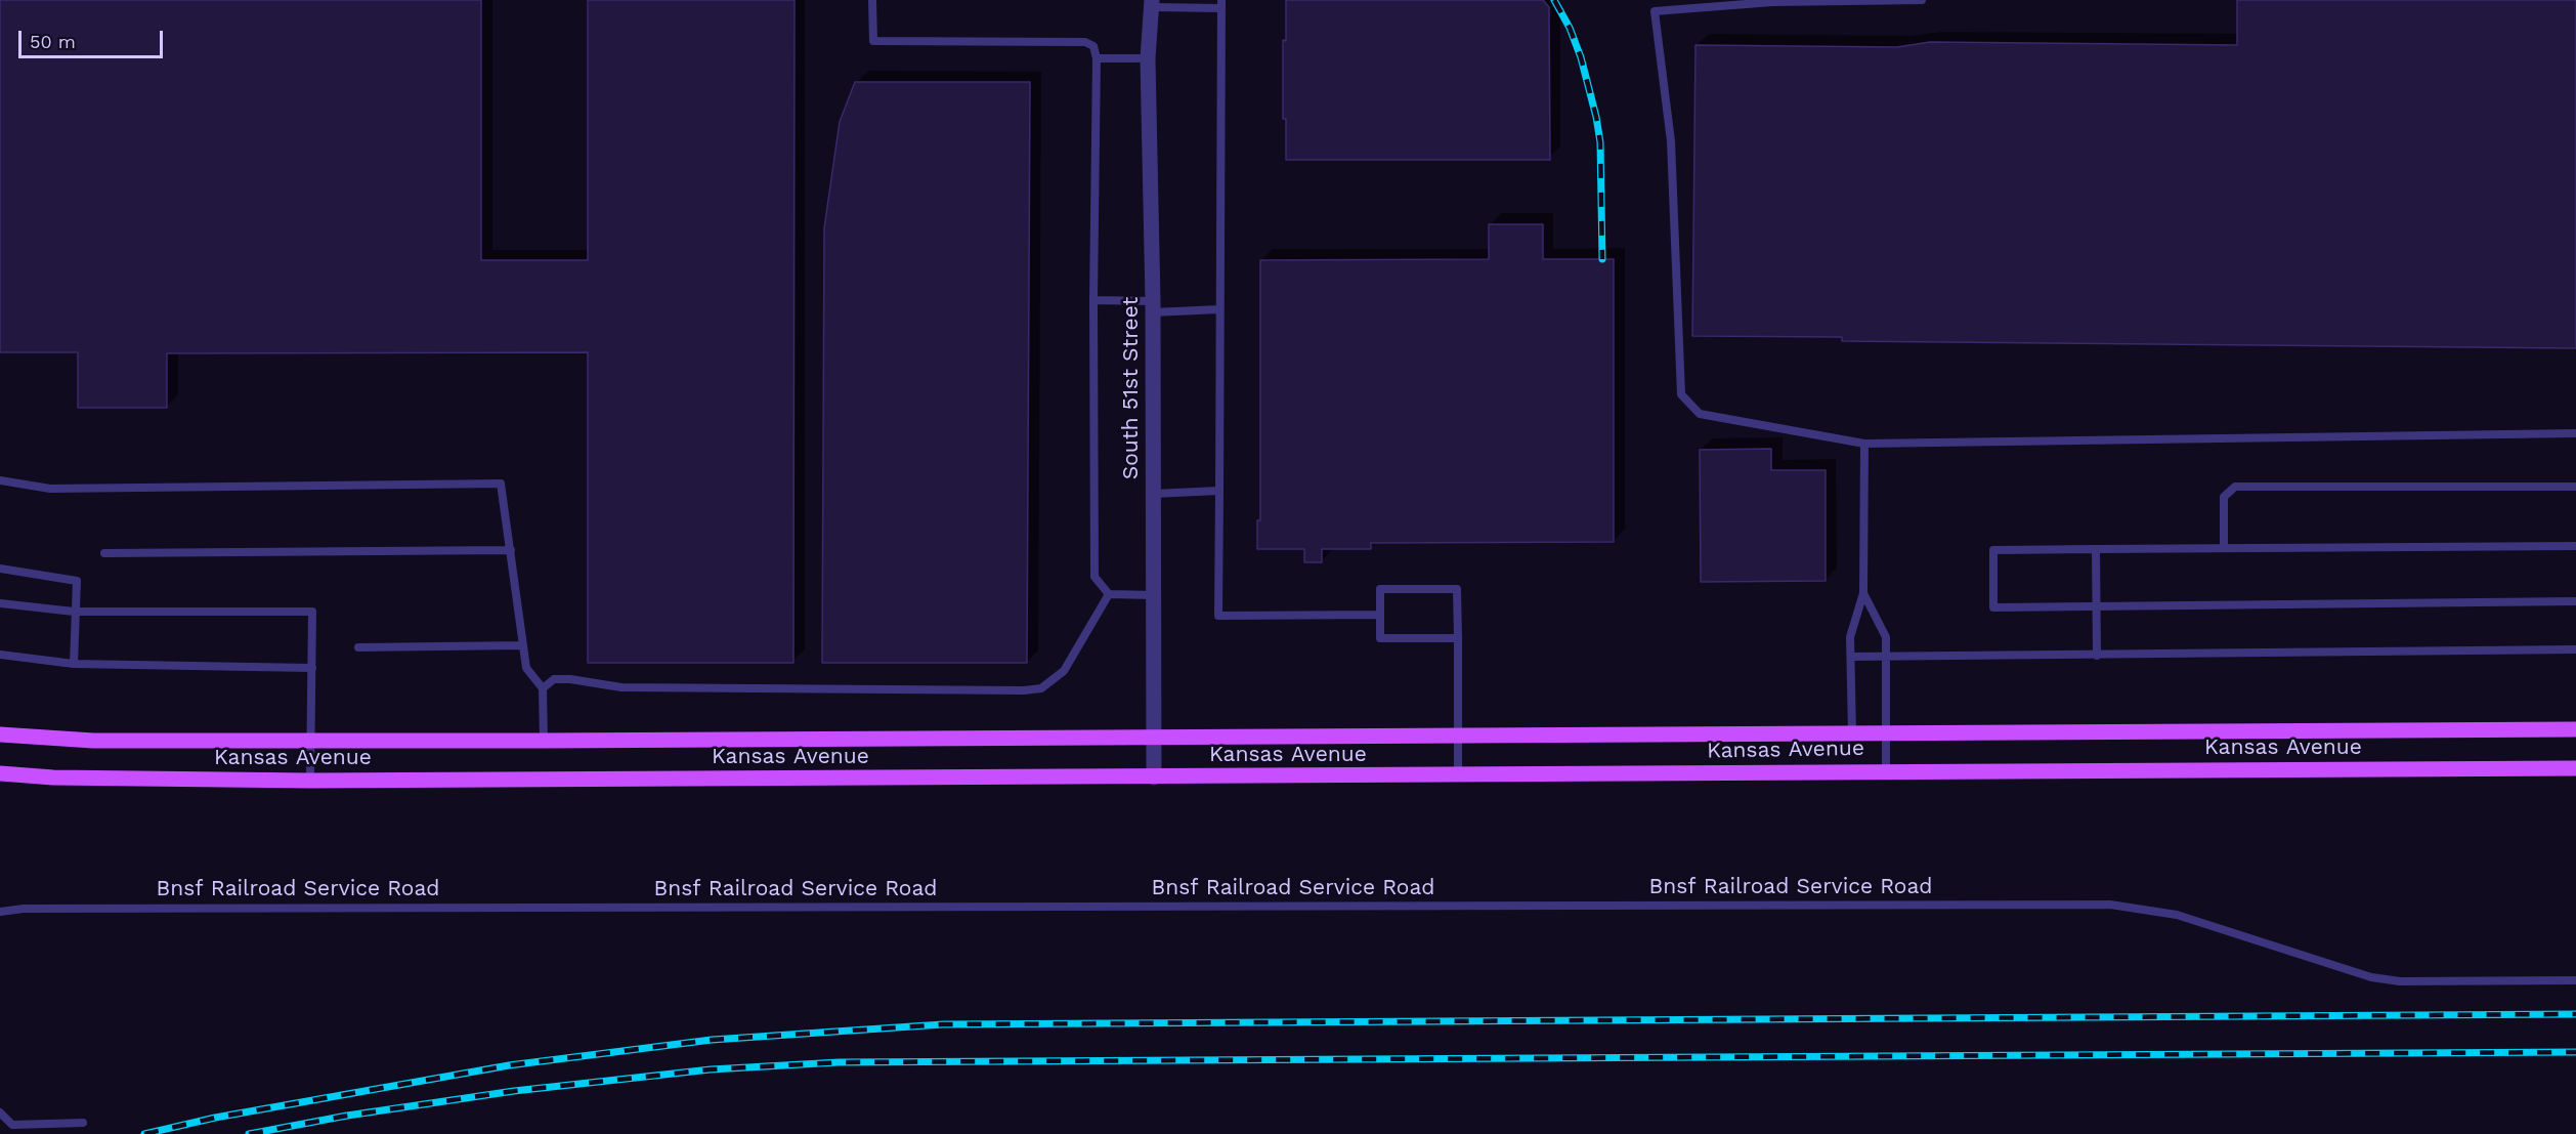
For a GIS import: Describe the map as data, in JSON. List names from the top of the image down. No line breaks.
{"streets":{"main road":["Kansas Avenue"],"street":["South 51st Street"],"lane":["Bnsf Railroad Service Road"]},"crossings":[["South 51st Street","Kansas Avenue"]],"scale_bar":"50 m"}
